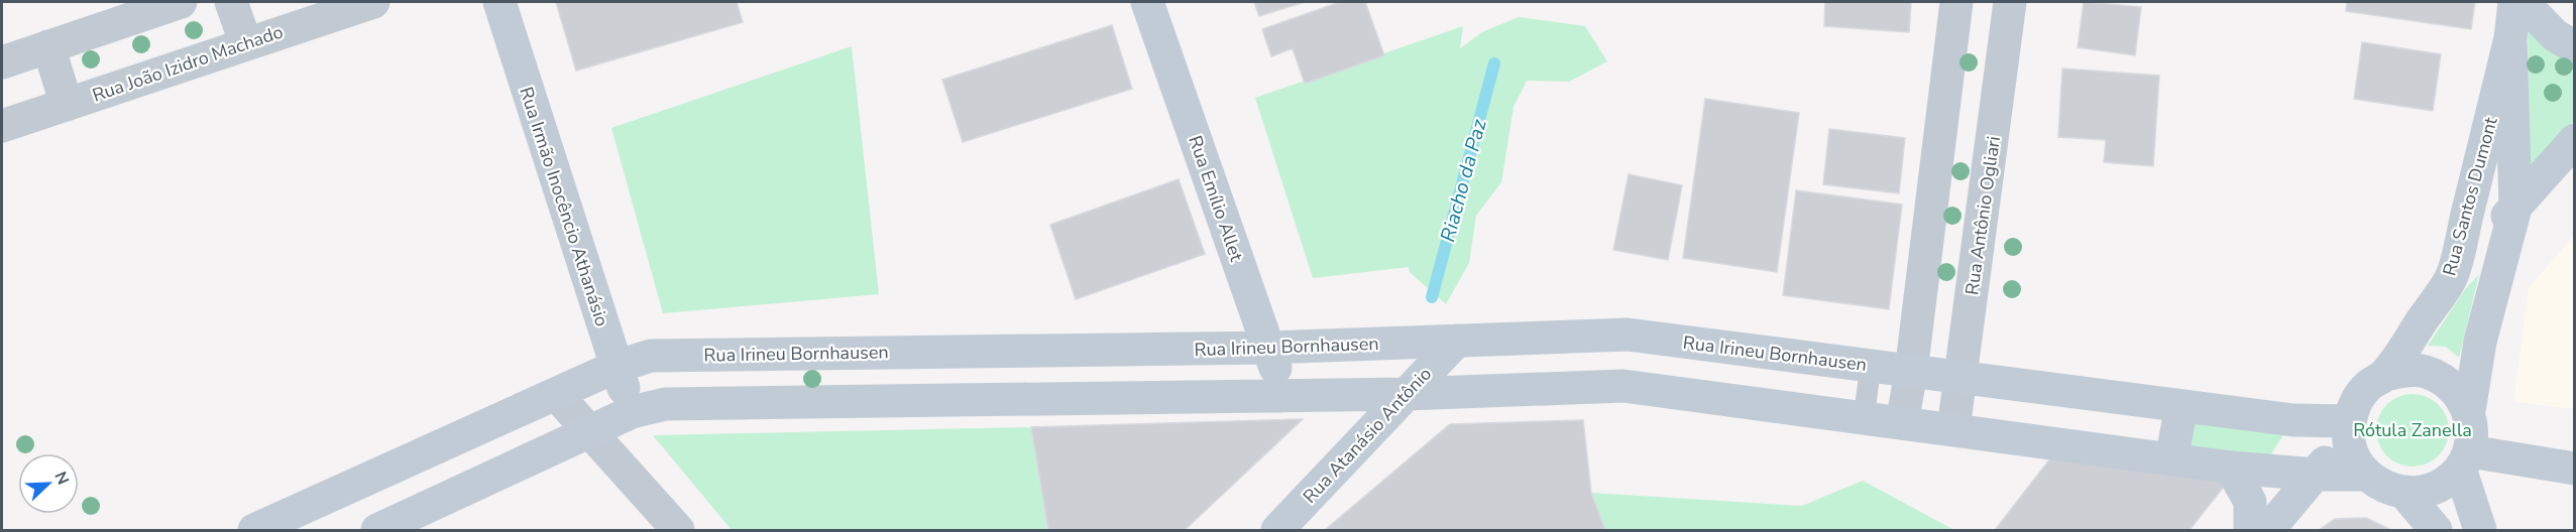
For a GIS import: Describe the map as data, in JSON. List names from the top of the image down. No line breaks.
{"streets":{"street":["Rua João Izidro Machado","Rua Santos Dumont","Rua Emílio Allet","Rua Irmão Inocêncio Athanásio","Rua Antônio Ogliari","Rua Irineu Bornhausen","Rua Atanásio Antônio"]},"crossings":[["Rua Santos Dumont","Rua Irineu Bornhausen"],["Rua Emílio Allet","Rua Irineu Bornhausen"],["Rua Irmão Inocêncio Athanásio","Rua Irineu Bornhausen"],["Rua Antônio Ogliari","Rua Irineu Bornhausen"],["Rua Irineu Bornhausen","Rua Atanásio Antônio"]],"water":["Riacho da Paz"],"parks":["Rótula Zanella"],"north":"top right"}
